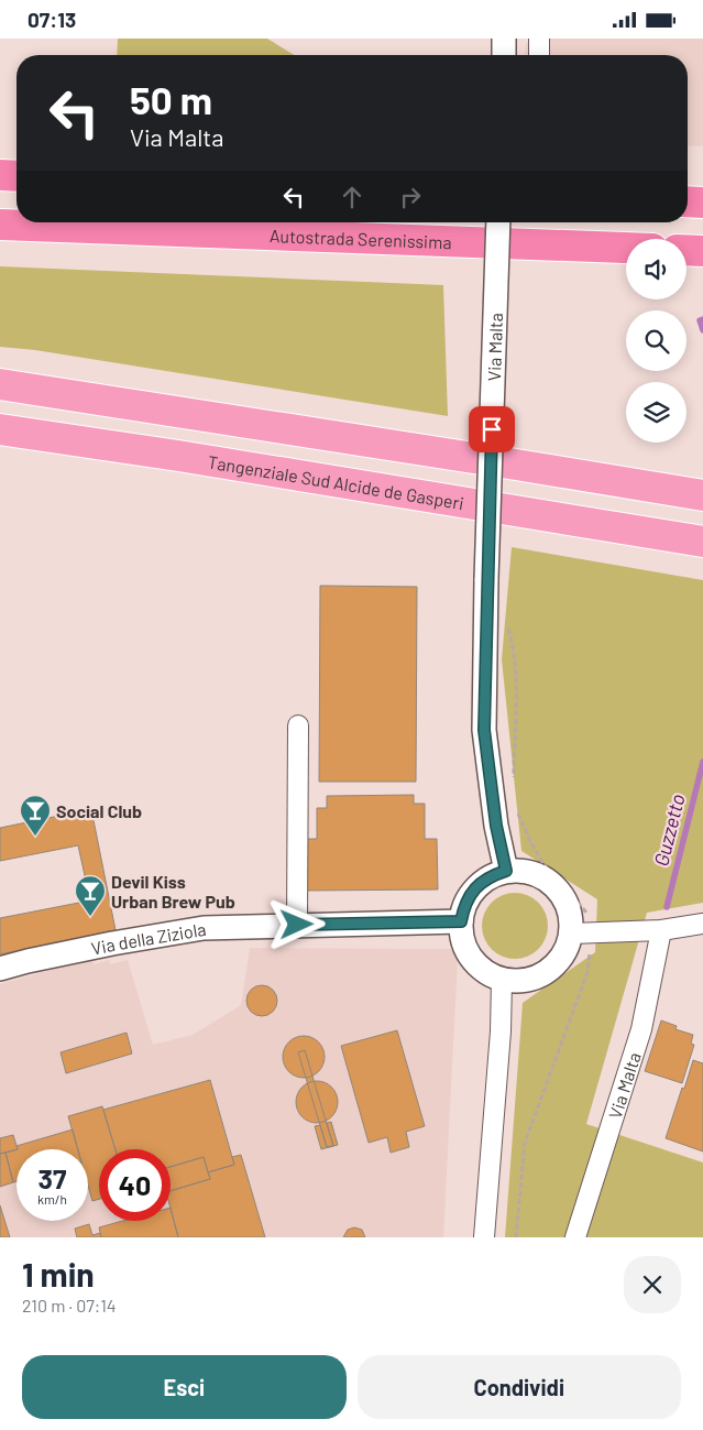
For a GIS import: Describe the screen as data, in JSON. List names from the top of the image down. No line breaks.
{"streets":{"highway":["Autostrada Serenissima","Tangenziale Sud Alcide de Gasperi"],"street":["Via Malta","Via della Ziziola"]},"crossings":[["Via Malta","Via della Ziziola"]],"water":["Guzzetto"],"places":{"bar":["Social Club","Devil Kiss Urban Brew Pub"]},"page":{"status":"07:13","turn":["50 m","Via Malta"],"speed":"37 km/h","limit":"40","heading":["1 min","210 m · 07:14"],"buttons":["Esci","Condividi"]}}
